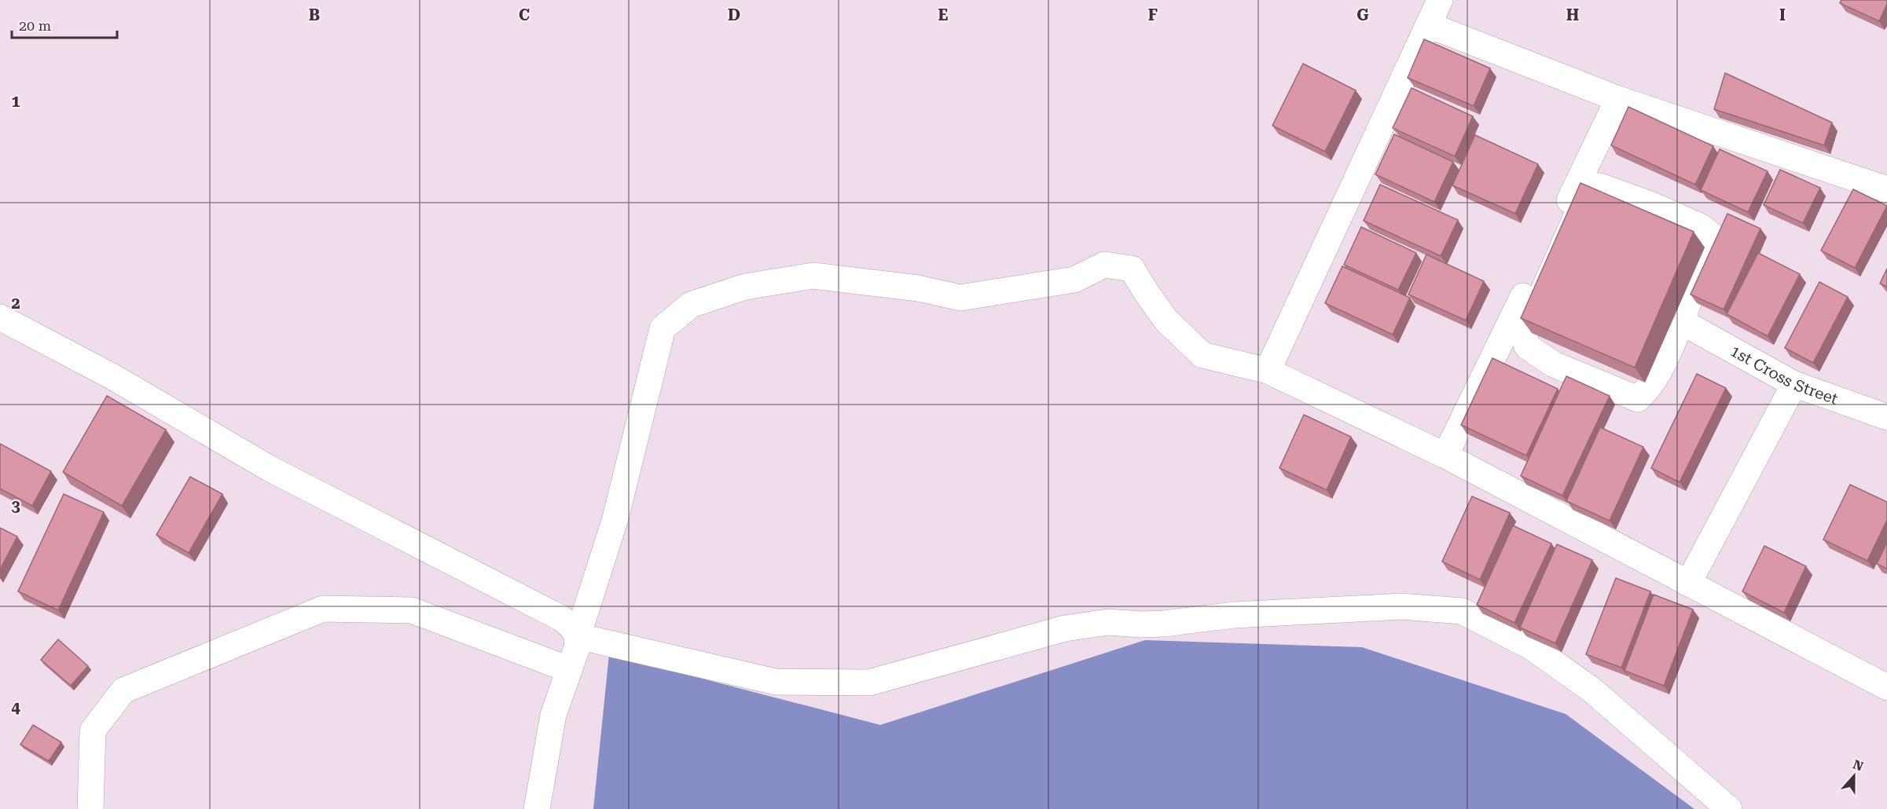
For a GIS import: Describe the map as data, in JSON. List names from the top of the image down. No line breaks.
{"streets":{"street":["1st Cross Street"]},"scale_bar":"20 m","north":"top","grid":{"columns":["B","C","D","E","F","G","H","I"],"rows":["1","2","3","4"]}}
